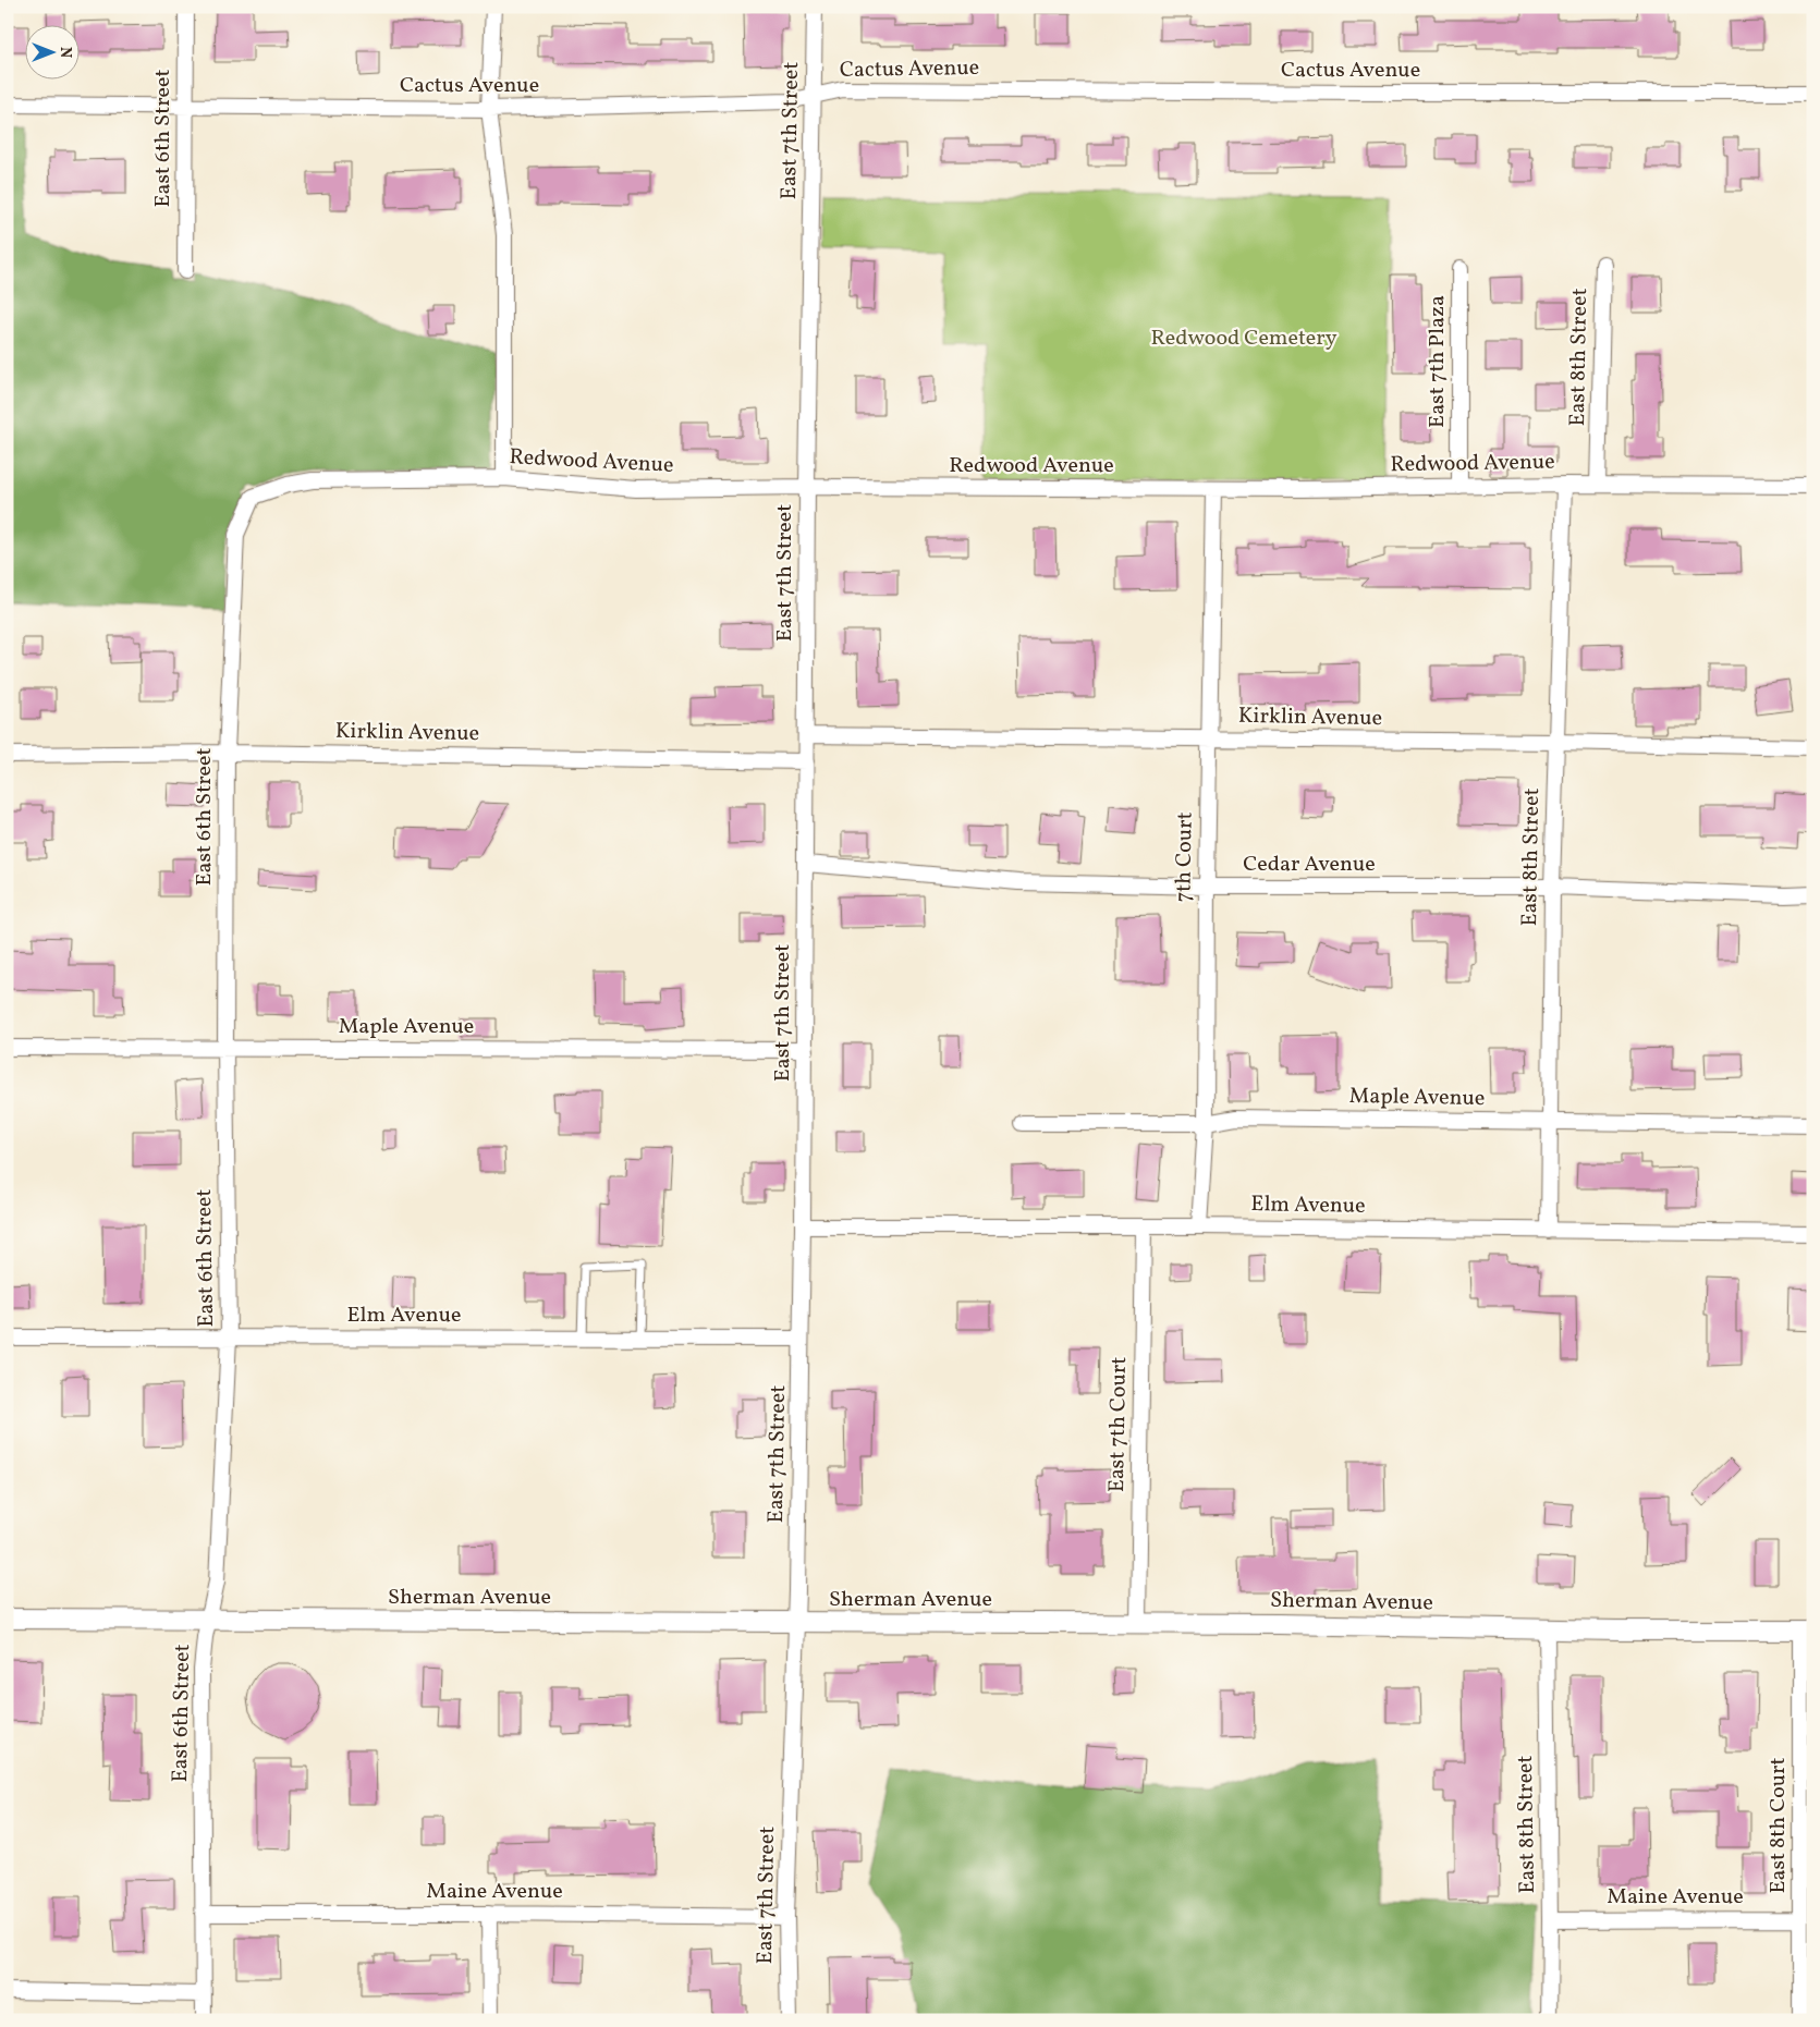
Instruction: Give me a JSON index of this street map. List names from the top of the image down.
{
  "streets": {
    "street": [
      "Cactus Avenue",
      "East 7th Street",
      "East 6th Street",
      "East 8th Street",
      "East 7th Plaza",
      "Redwood Avenue",
      "Kirklin Avenue",
      "7th Court",
      "Cedar Avenue",
      "Maple Avenue",
      "Elm Avenue",
      "East 7th Court",
      "Sherman Avenue",
      "East 8th Court",
      "Maine Avenue"
    ]
  },
  "crossings": [
    ["Cactus Avenue", "East 7th Street"],
    ["Cactus Avenue", "East 6th Street"],
    ["East 7th Street", "Redwood Avenue"],
    ["East 7th Street", "Kirklin Avenue"],
    ["East 7th Street", "Cedar Avenue"],
    ["East 7th Street", "Maple Avenue"],
    ["East 7th Street", "Elm Avenue"],
    ["East 7th Street", "Sherman Avenue"],
    ["East 7th Street", "Maine Avenue"],
    ["East 6th Street", "Redwood Avenue"],
    ["East 6th Street", "Kirklin Avenue"],
    ["East 6th Street", "Maple Avenue"],
    ["East 6th Street", "Elm Avenue"],
    ["East 6th Street", "Sherman Avenue"],
    ["East 6th Street", "Maine Avenue"],
    ["East 8th Street", "Redwood Avenue"],
    ["East 8th Street", "Kirklin Avenue"],
    ["East 8th Street", "Cedar Avenue"],
    ["East 8th Street", "Maple Avenue"],
    ["East 8th Street", "Elm Avenue"],
    ["East 8th Street", "Sherman Avenue"],
    ["East 8th Street", "Maine Avenue"],
    ["East 7th Plaza", "Redwood Avenue"],
    ["Redwood Avenue", "7th Court"],
    ["Kirklin Avenue", "7th Court"],
    ["7th Court", "Cedar Avenue"],
    ["7th Court", "Maple Avenue"],
    ["7th Court", "Elm Avenue"],
    ["Elm Avenue", "East 7th Court"],
    ["East 7th Court", "Sherman Avenue"],
    ["Sherman Avenue", "East 8th Court"],
    ["East 8th Court", "Maine Avenue"]
  ],
  "parks": ["Redwood Cemetery"],
  "north": "right"
}
